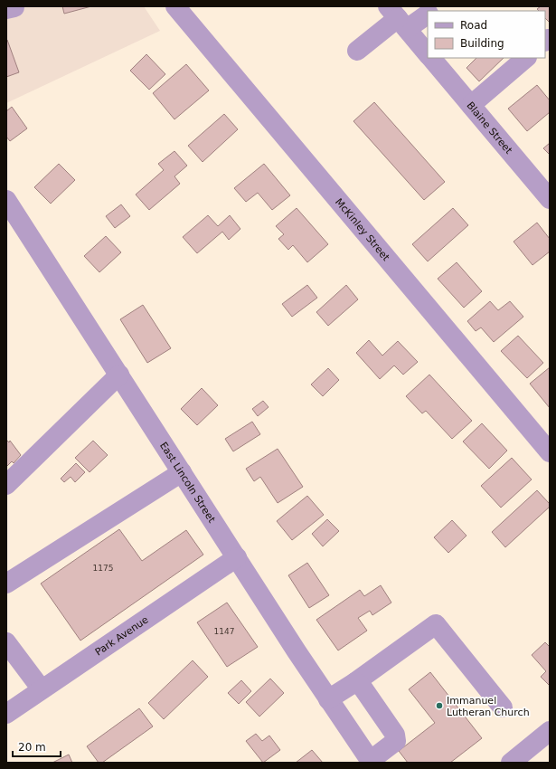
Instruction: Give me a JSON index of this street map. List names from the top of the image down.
{
  "streets": {
    "street": [
      "Blaine Street",
      "McKinley Street",
      "East Lincoln Street",
      "Park Avenue"
    ]
  },
  "crossings": [
    ["East Lincoln Street", "Park Avenue"]
  ],
  "places": ["Immanuel Lutheran Church"],
  "house_numbers": ["1175", "1147"],
  "legend": ["Road", "Building"],
  "scale_bar": "20 m"
}
